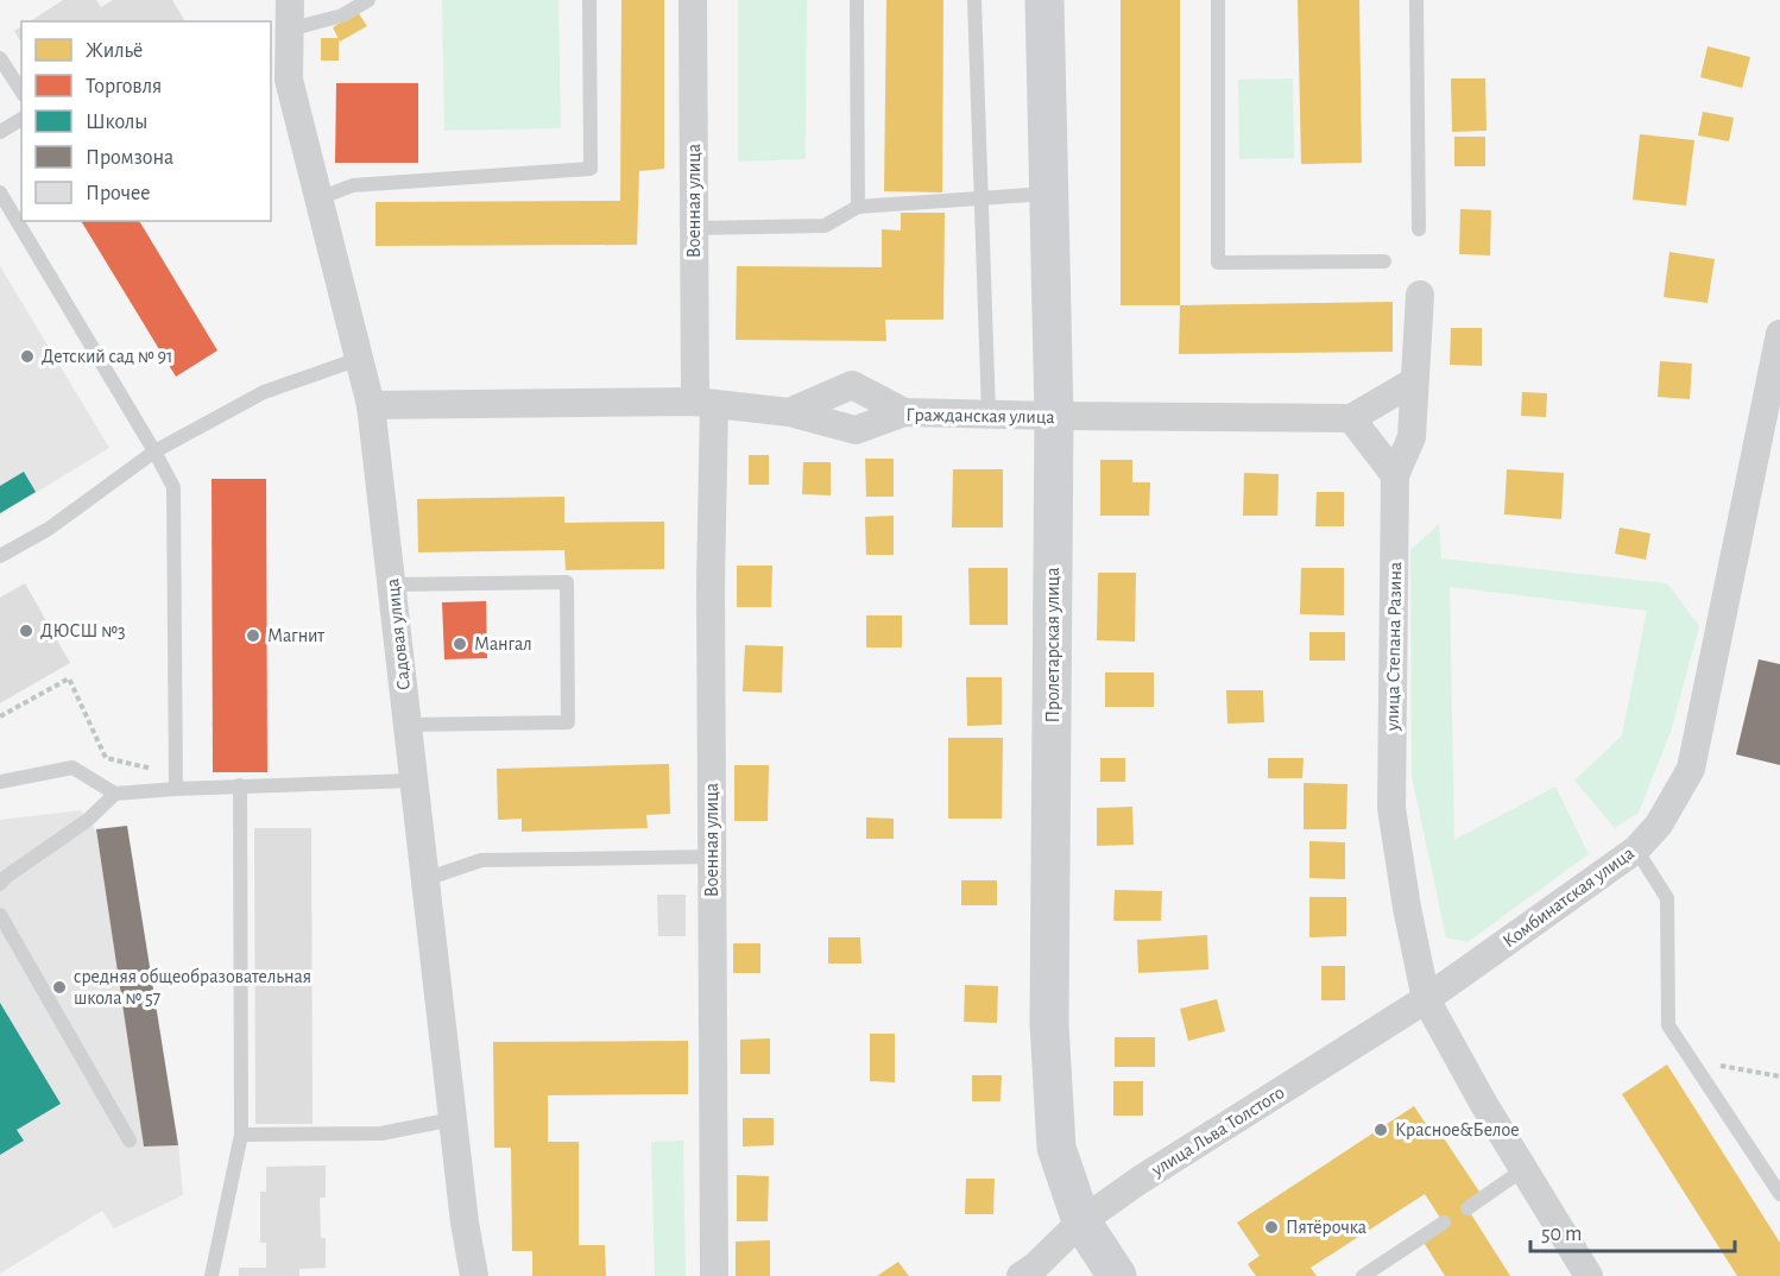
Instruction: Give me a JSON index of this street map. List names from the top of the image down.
{
  "streets": {
    "street": [
      "Военная улица",
      "Гражданская улица",
      "Садовая улица",
      "Пролетарская улица",
      "улица Степана Разина",
      "Комбинатская улица",
      "улица Льва Толстого"
    ]
  },
  "crossings": [
    ["Военная улица", "Гражданская улица"],
    ["Гражданская улица", "Садовая улица"],
    ["Гражданская улица", "Пролетарская улица"],
    ["Пролетарская улица", "улица Льва Толстого"],
    ["улица Степана Разина", "Комбинатская улица"],
    ["улица Степана Разина", "улица Льва Толстого"],
    ["Комбинатская улица", "улица Льва Толстого"]
  ],
  "places": [
    "Детский сад № 91",
    "ДЮСШ №3",
    "Магнит",
    "Мангал",
    "средняя общеобразовательная школа № 57",
    "Красное&Белое",
    "Пятёрочка"
  ],
  "legend": [
    "Жильё",
    "Торговля",
    "Школы",
    "Промзона",
    "Прочее"
  ],
  "scale_bar": "50 m"
}
